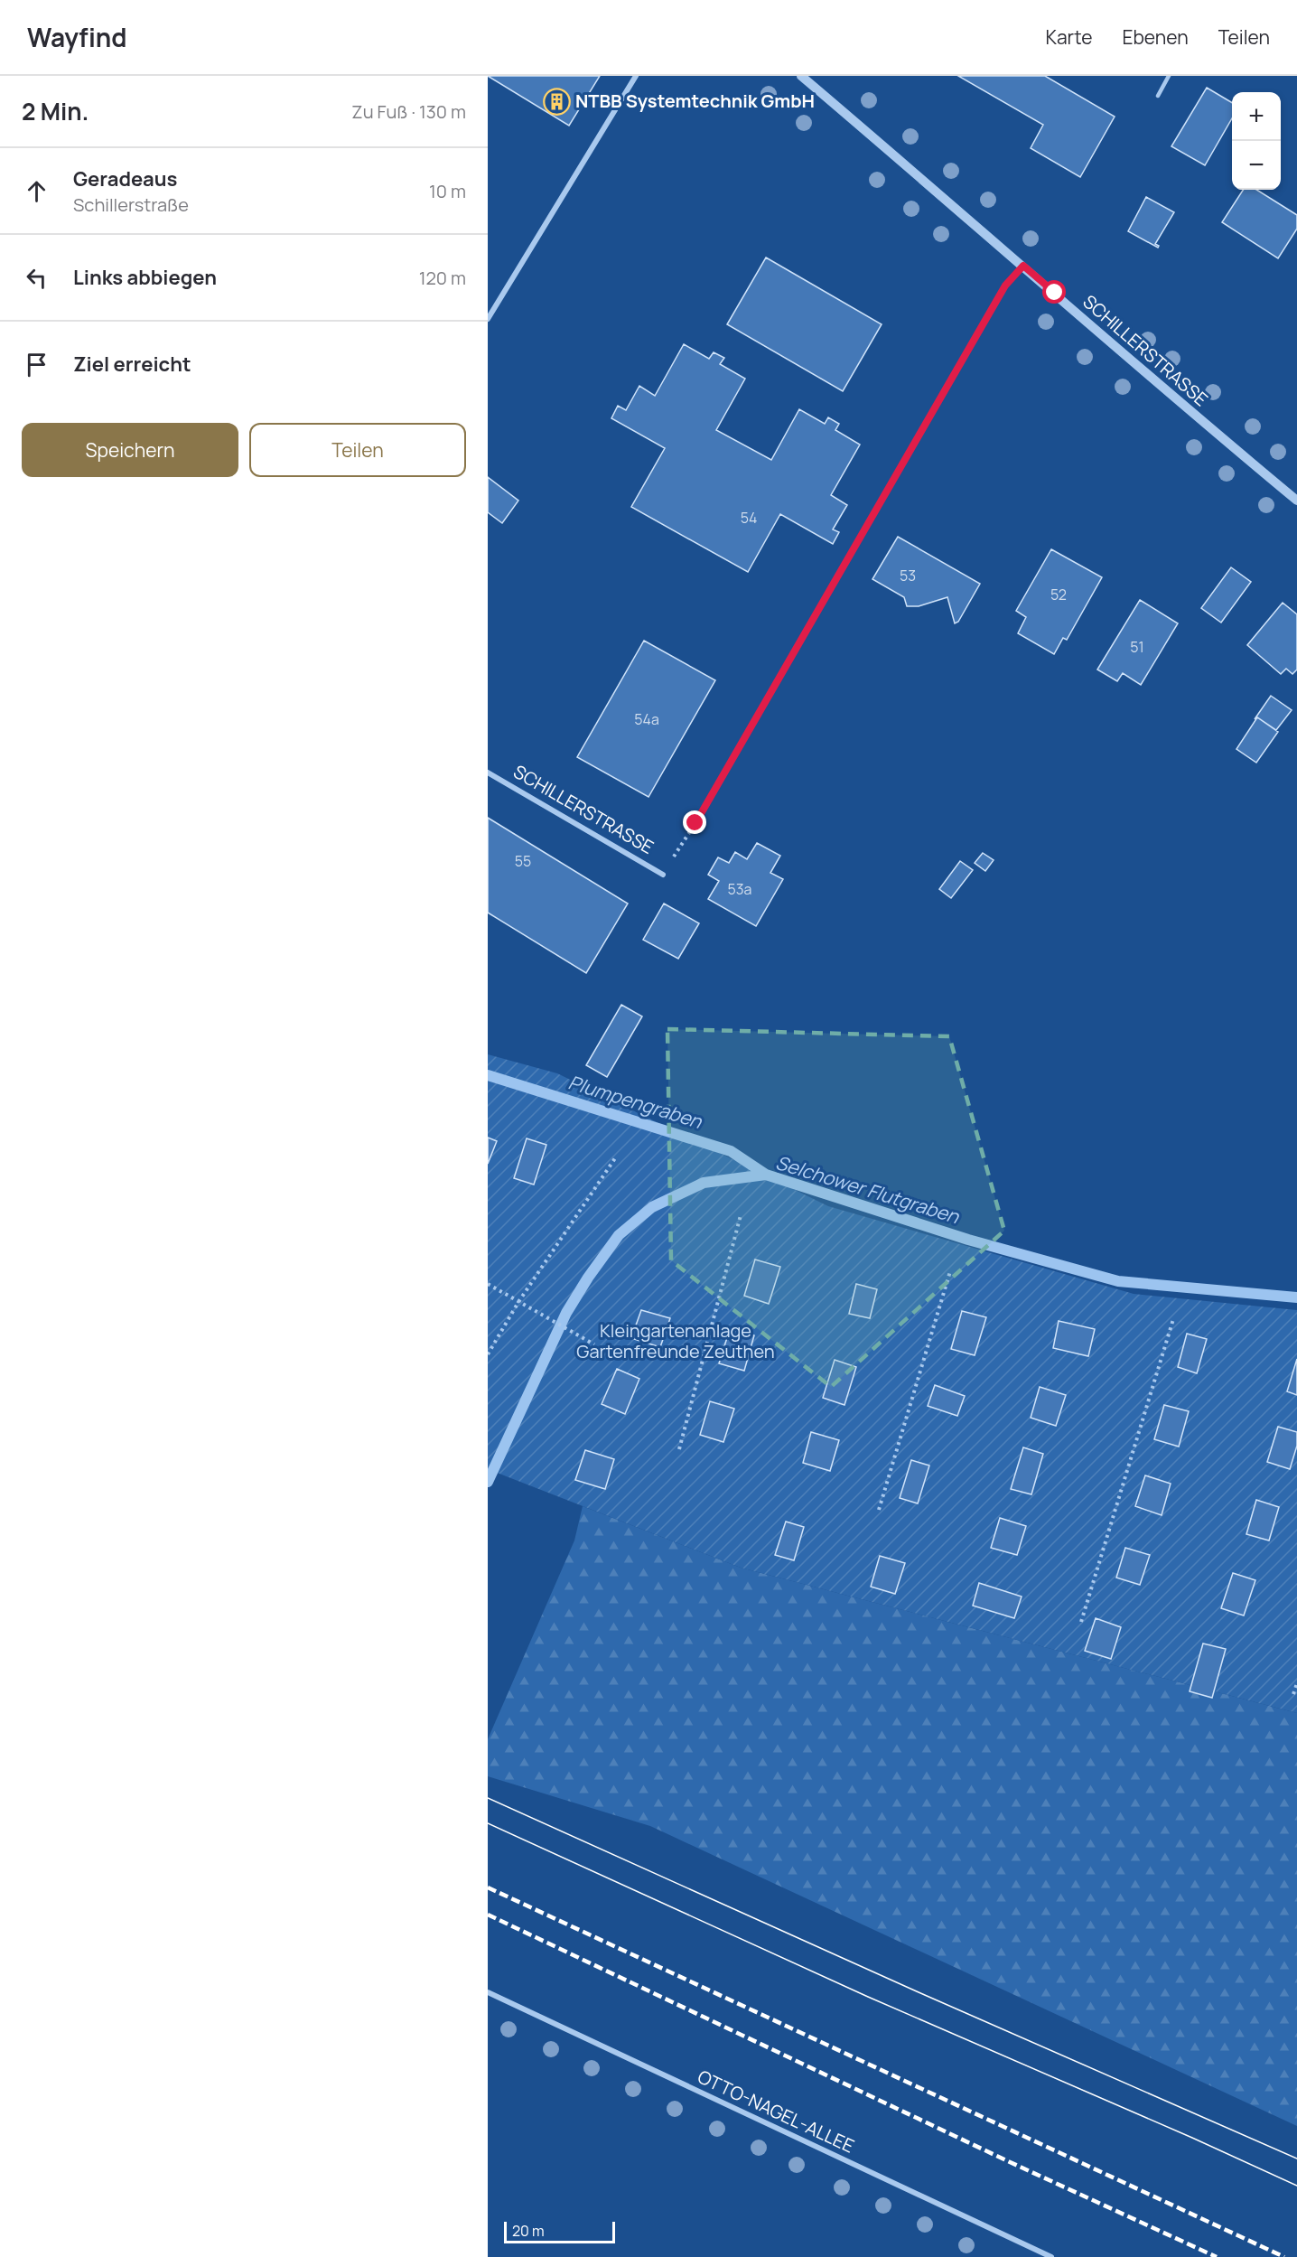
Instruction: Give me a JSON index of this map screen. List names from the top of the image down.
{
  "streets": {
    "street": ["SCHILLERSTRASSE", "OTTO-NAGEL-ALLEE"]
  },
  "water": ["Plumpengraben", "Selchower Flutgraben"],
  "parks": ["Kleingartenanlage Gartenfreunde Zeuthen"],
  "places": {
    "building": ["NTBB Systemtechnik GmbH"]
  },
  "house_numbers": [
    "54",
    "53",
    "52",
    "51",
    "54a",
    "55",
    "53a"
  ],
  "scale_bar": "20 m",
  "page": {
    "header": "Wayfind",
    "nav": ["Karte", "Ebenen", "Teilen"],
    "heading": ["2 Min.", "Zu Fuß · 130 m"],
    "map_buttons": ["+", "−"],
    "list": [
      ["Geradeaus", "Schillerstraße", "10 m"],
      ["Links abbiegen", "120 m"],
      "Ziel erreicht"
    ],
    "buttons": ["Speichern", "Teilen"],
    "scale": "20 m"
  }
}
